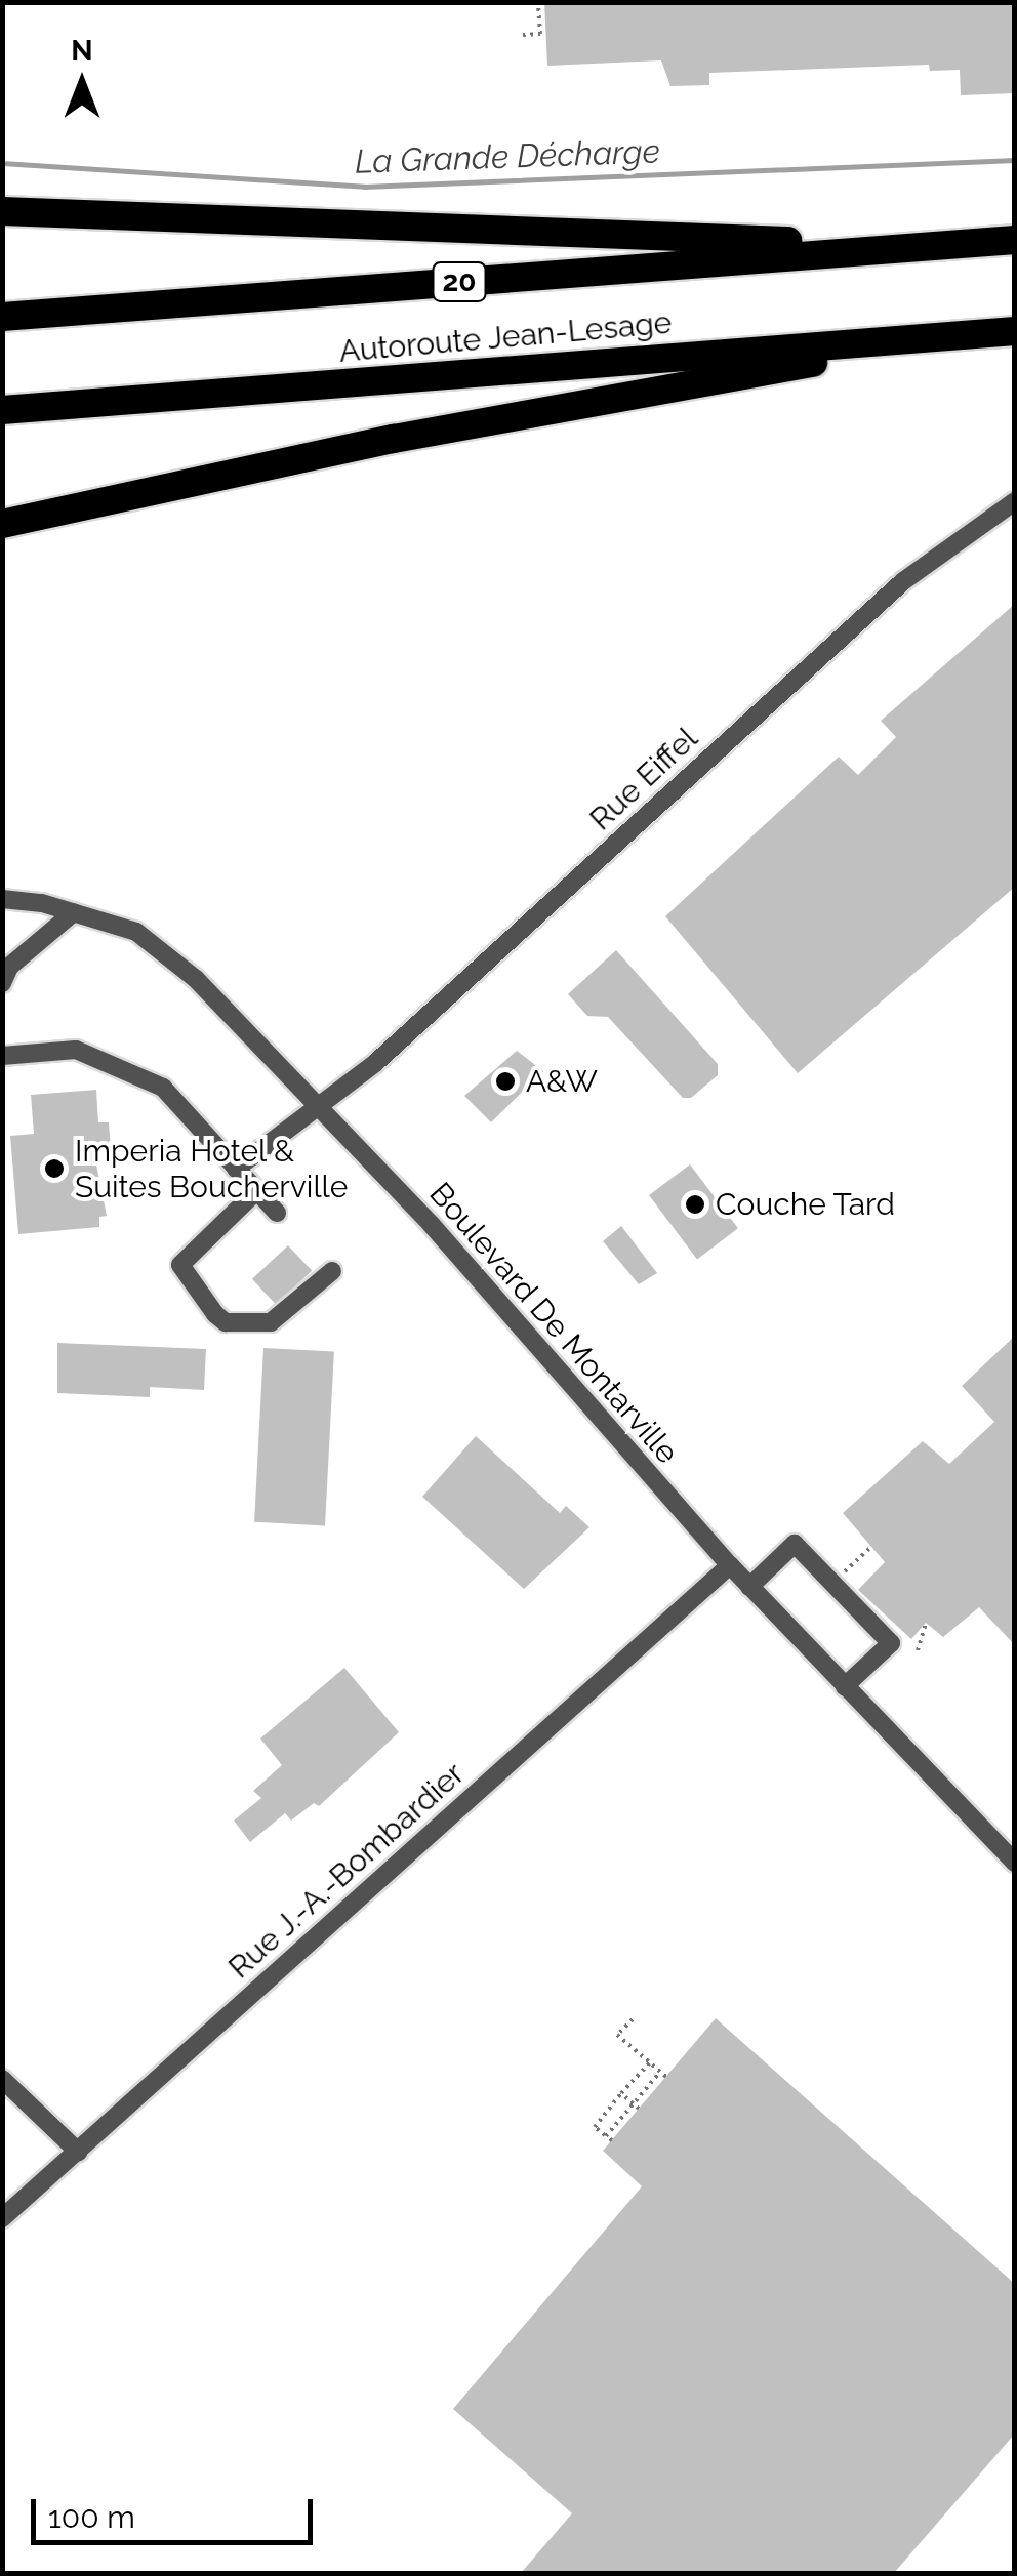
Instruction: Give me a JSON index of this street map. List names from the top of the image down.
{
  "streets": {
    "highway": ["20", "Autoroute Jean-Lesage"],
    "street": ["Rue Eiffel", "Boulevard De Montarville", "Rue J.-A.-Bombardier"]
  },
  "crossings": [
    ["Rue Eiffel", "Boulevard De Montarville"],
    ["Boulevard De Montarville", "Rue J.-A.-Bombardier"]
  ],
  "water": ["La Grande Décharge"],
  "places": ["A&W", "Imperia Hotel & Suites Boucherville", "Couche Tard"],
  "scale_bar": "100 m",
  "north": "top"
}
